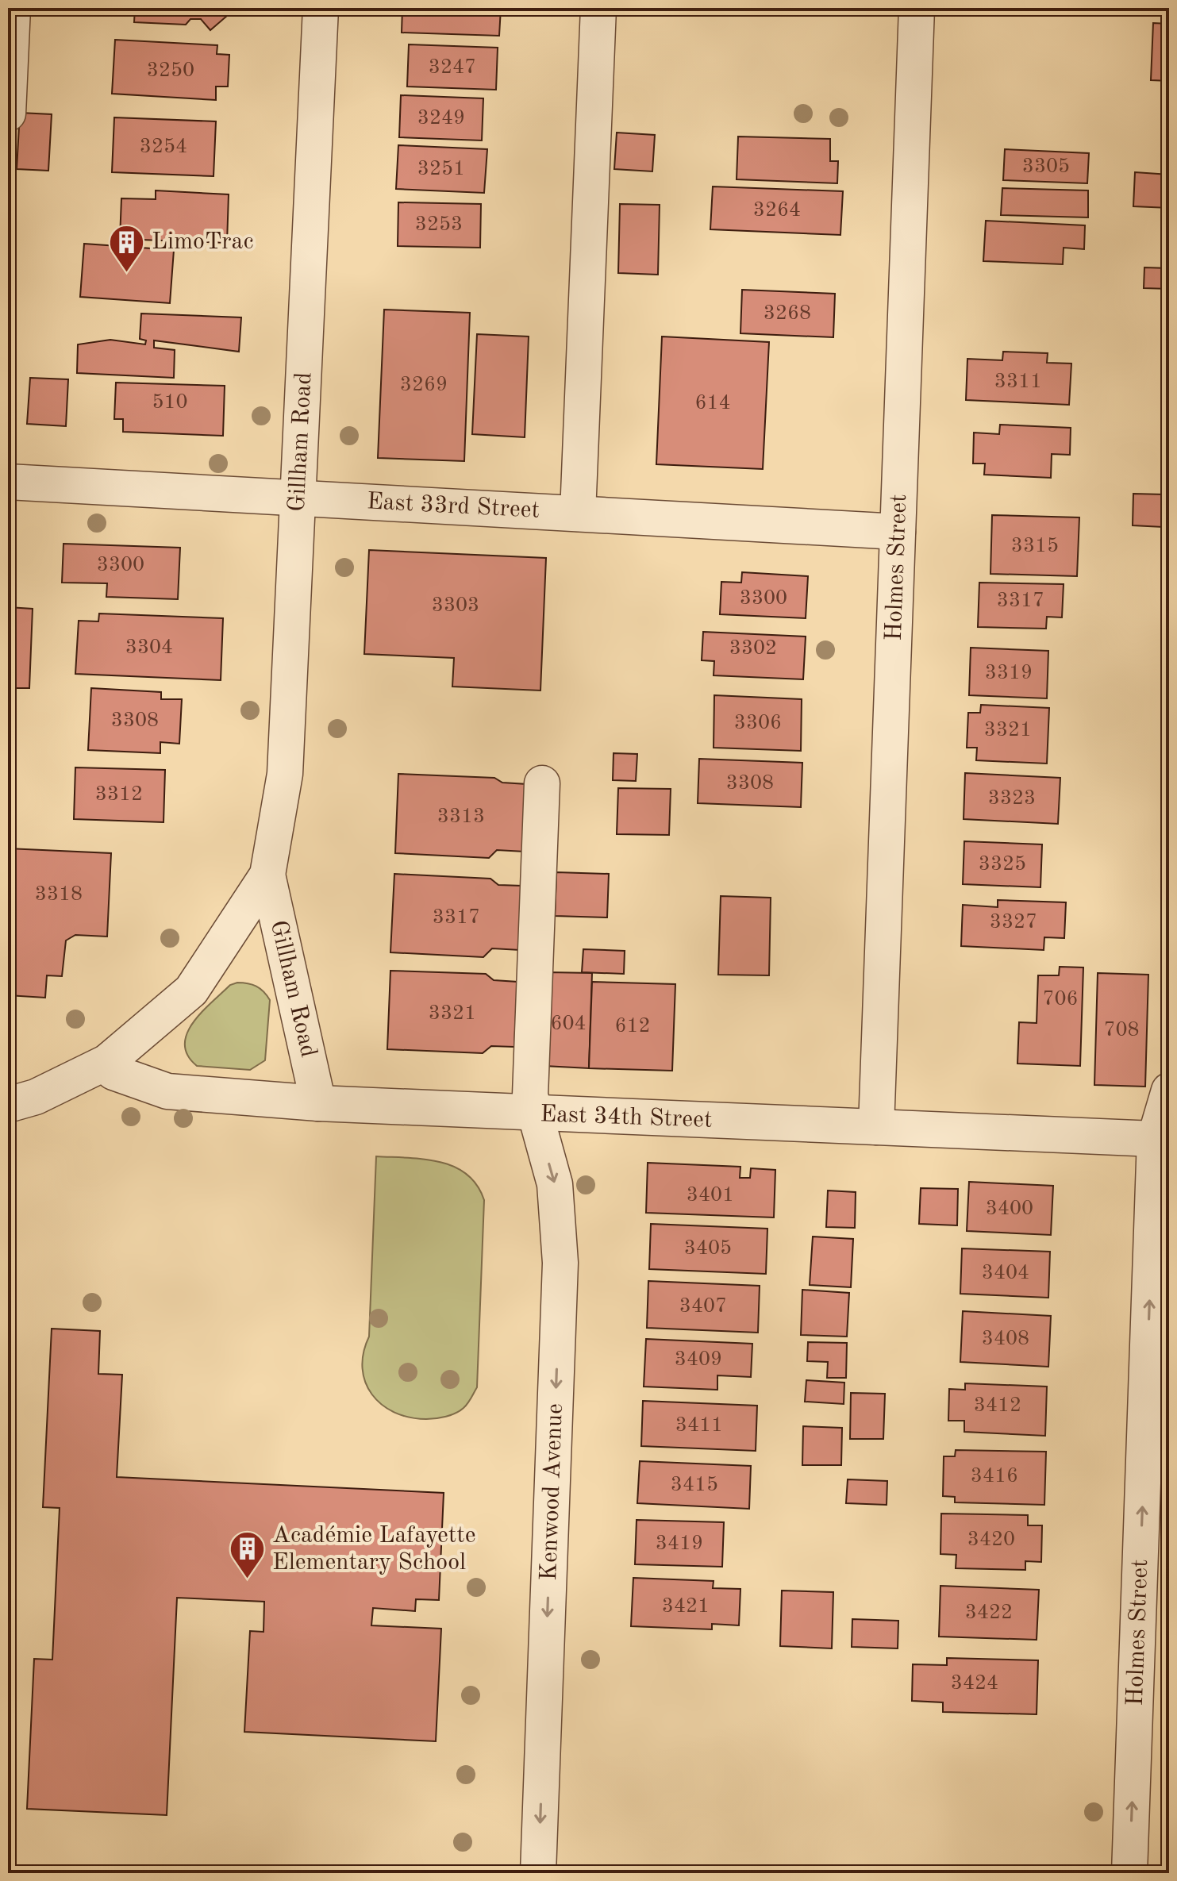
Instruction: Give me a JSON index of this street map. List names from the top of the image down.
{
  "streets": {
    "street": [
      "Gillham Road",
      "East 33rd Street",
      "Holmes Street",
      "East 34th Street",
      "Kenwood Avenue"
    ]
  },
  "crossings": [
    ["Gillham Road", "East 33rd Street"],
    ["Gillham Road", "East 34th Street"],
    ["East 33rd Street", "Holmes Street"],
    ["Holmes Street", "East 34th Street"],
    ["East 34th Street", "Kenwood Avenue"]
  ],
  "one_way": ["Holmes Street", "Kenwood Avenue"],
  "places": {
    "building": ["LimoTrac", "Académie Lafayette Elementary School"]
  },
  "house_numbers": [
    "3247",
    "3250",
    "3249",
    "3254",
    "3305",
    "3251",
    "3264",
    "3253",
    "3268",
    "3311",
    "3269",
    "510",
    "614",
    "3315",
    "3300",
    "3300",
    "3317",
    "3303",
    "3304",
    "3302",
    "3319",
    "3308",
    "3306",
    "3321",
    "3308",
    "3312",
    "3323",
    "3313",
    "3325",
    "3318",
    "3317",
    "3327",
    "706",
    "3321",
    "604",
    "612",
    "708",
    "3401",
    "3400",
    "3405",
    "3404",
    "3407",
    "3408",
    "3409",
    "3412",
    "3411",
    "3416",
    "3415",
    "3420",
    "3419",
    "3421",
    "3422",
    "3424"
  ]
}
